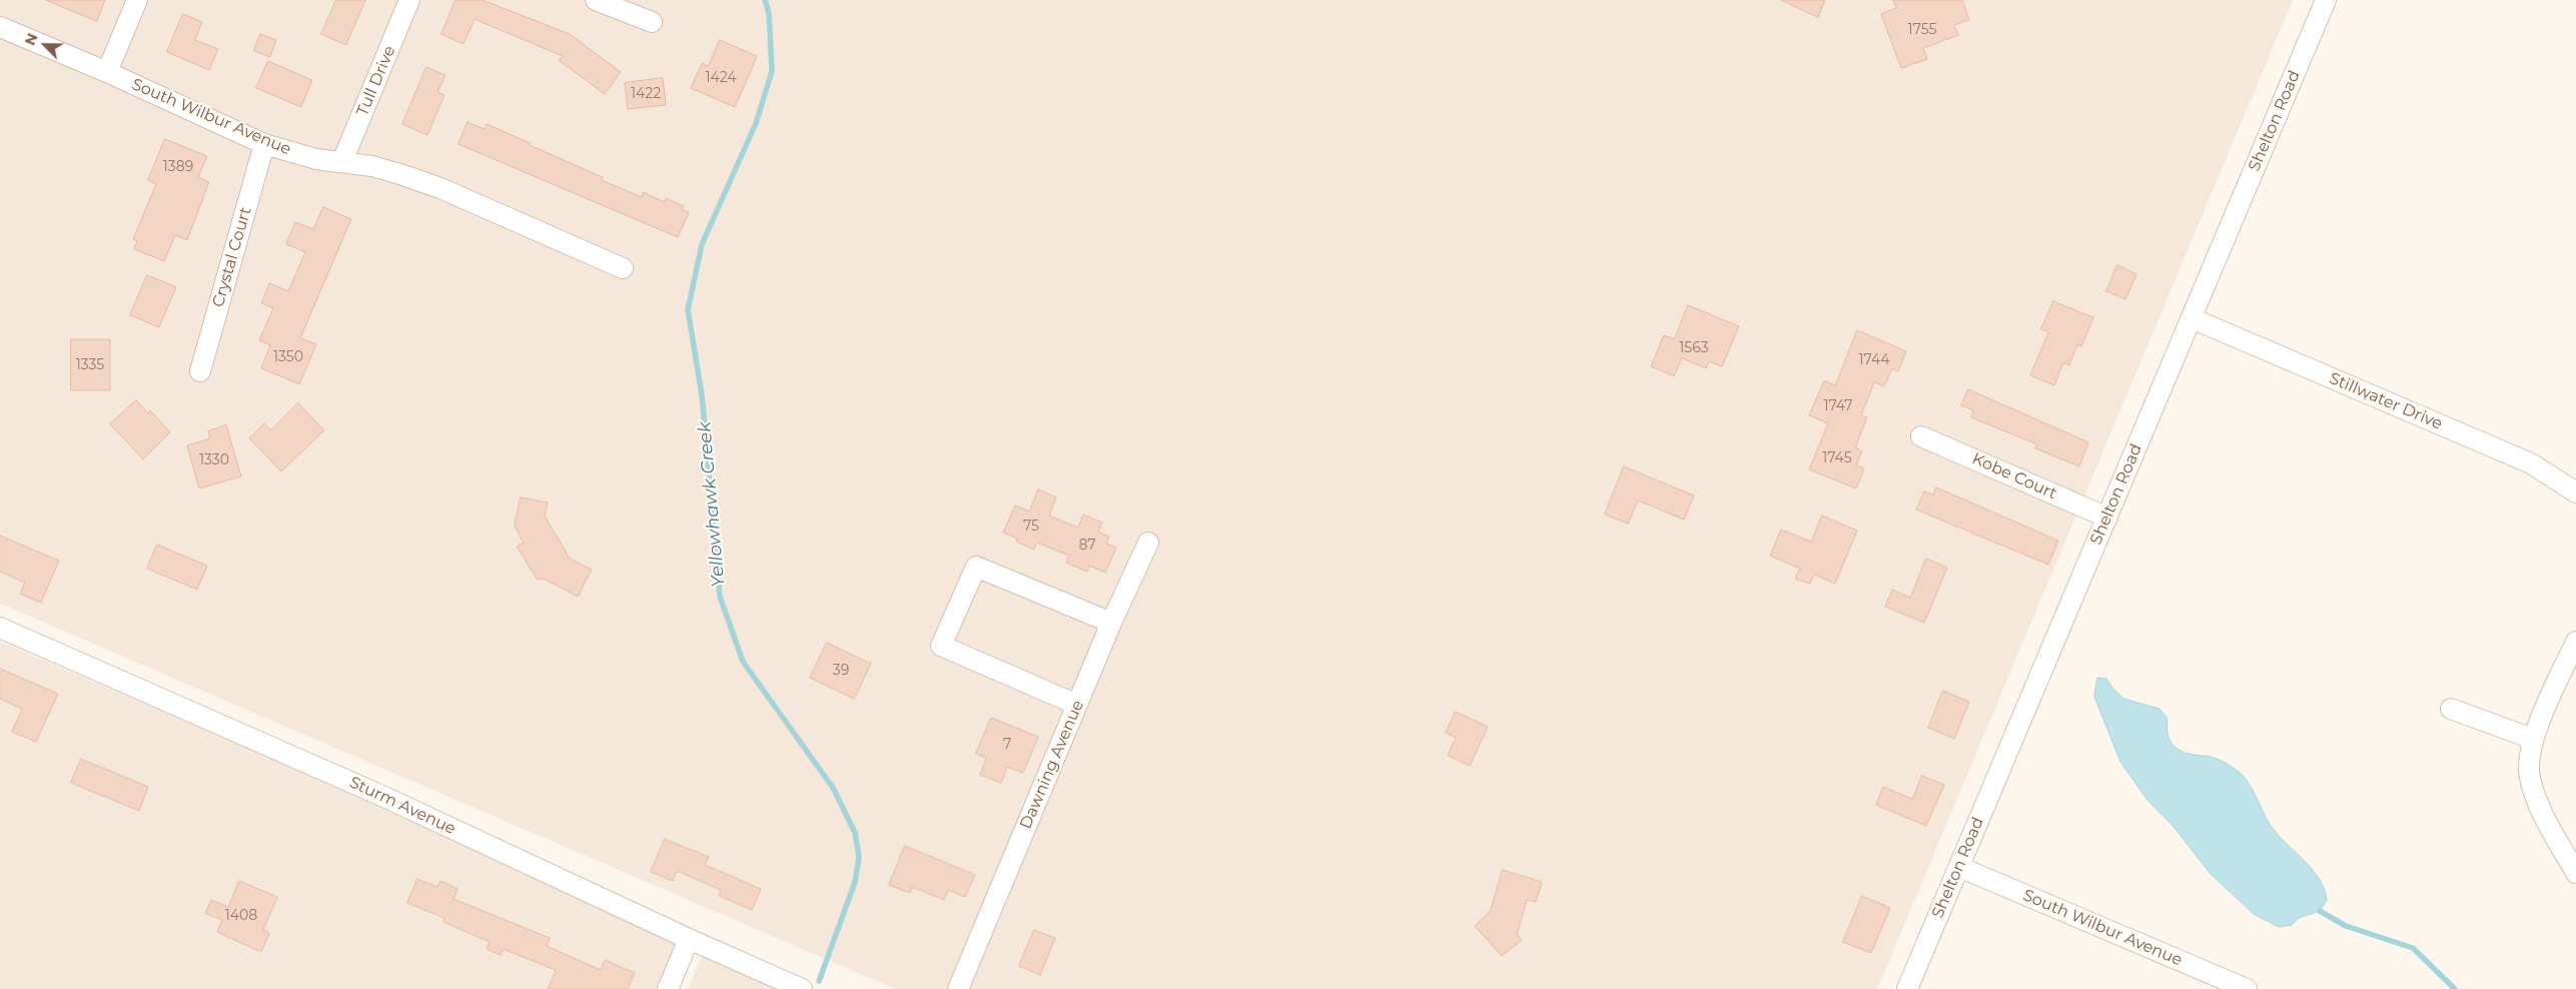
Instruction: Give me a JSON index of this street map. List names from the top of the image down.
{
  "streets": {
    "street": [
      "Tull Drive",
      "South Wilbur Avenue",
      "Shelton Road",
      "Crystal Court",
      "Stillwater Drive",
      "Kobe Court",
      "Dawning Avenue",
      "Sturm Avenue"
    ]
  },
  "crossings": [
    ["Tull Drive", "South Wilbur Avenue"],
    ["South Wilbur Avenue", "Shelton Road"],
    ["South Wilbur Avenue", "Crystal Court"],
    ["Shelton Road", "Stillwater Drive"],
    ["Shelton Road", "Kobe Court"]
  ],
  "water": ["Yellowhawk Creek"],
  "house_numbers": [
    "1755",
    "1424",
    "1422",
    "1389",
    "1563",
    "1350",
    "1744",
    "1335",
    "1747",
    "1745",
    "1330",
    "75",
    "87",
    "39",
    "7",
    "1408"
  ],
  "north": "top left"
}
